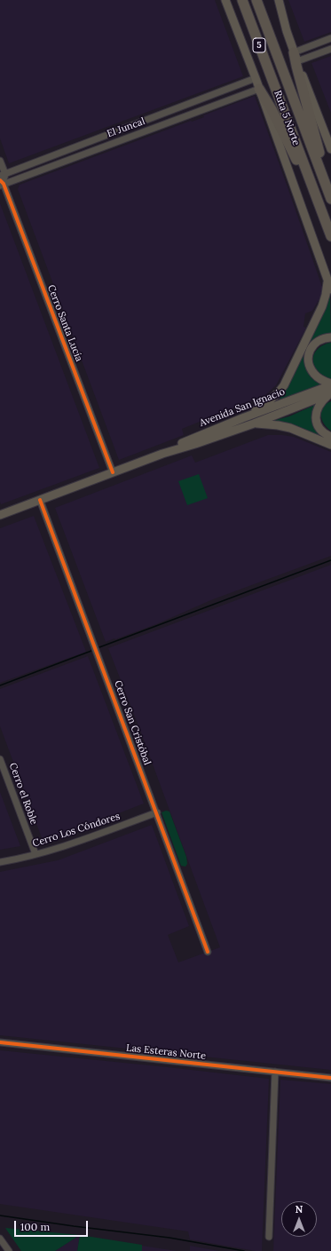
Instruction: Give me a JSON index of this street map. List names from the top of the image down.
{
  "streets": {
    "highway": ["5", "Ruta 5 Norte"],
    "main road": ["Avenida San Ignacio"],
    "street": [
      "El Juncal",
      "Cerro Santa Lucía",
      "Cerro San Cristóbal",
      "Cerro el Roble",
      "Cerro Los Cóndores",
      "Las Esteras Norte"
    ]
  },
  "crossings": [
    ["El Juncal", "Cerro Santa Lucía"],
    ["Cerro Santa Lucía", "Avenida San Ignacio"],
    ["Avenida San Ignacio", "Cerro San Cristóbal"],
    ["Cerro San Cristóbal", "Cerro Los Cóndores"],
    ["Cerro el Roble", "Cerro Los Cóndores"]
  ],
  "scale_bar": "100 m",
  "north": "top"
}
